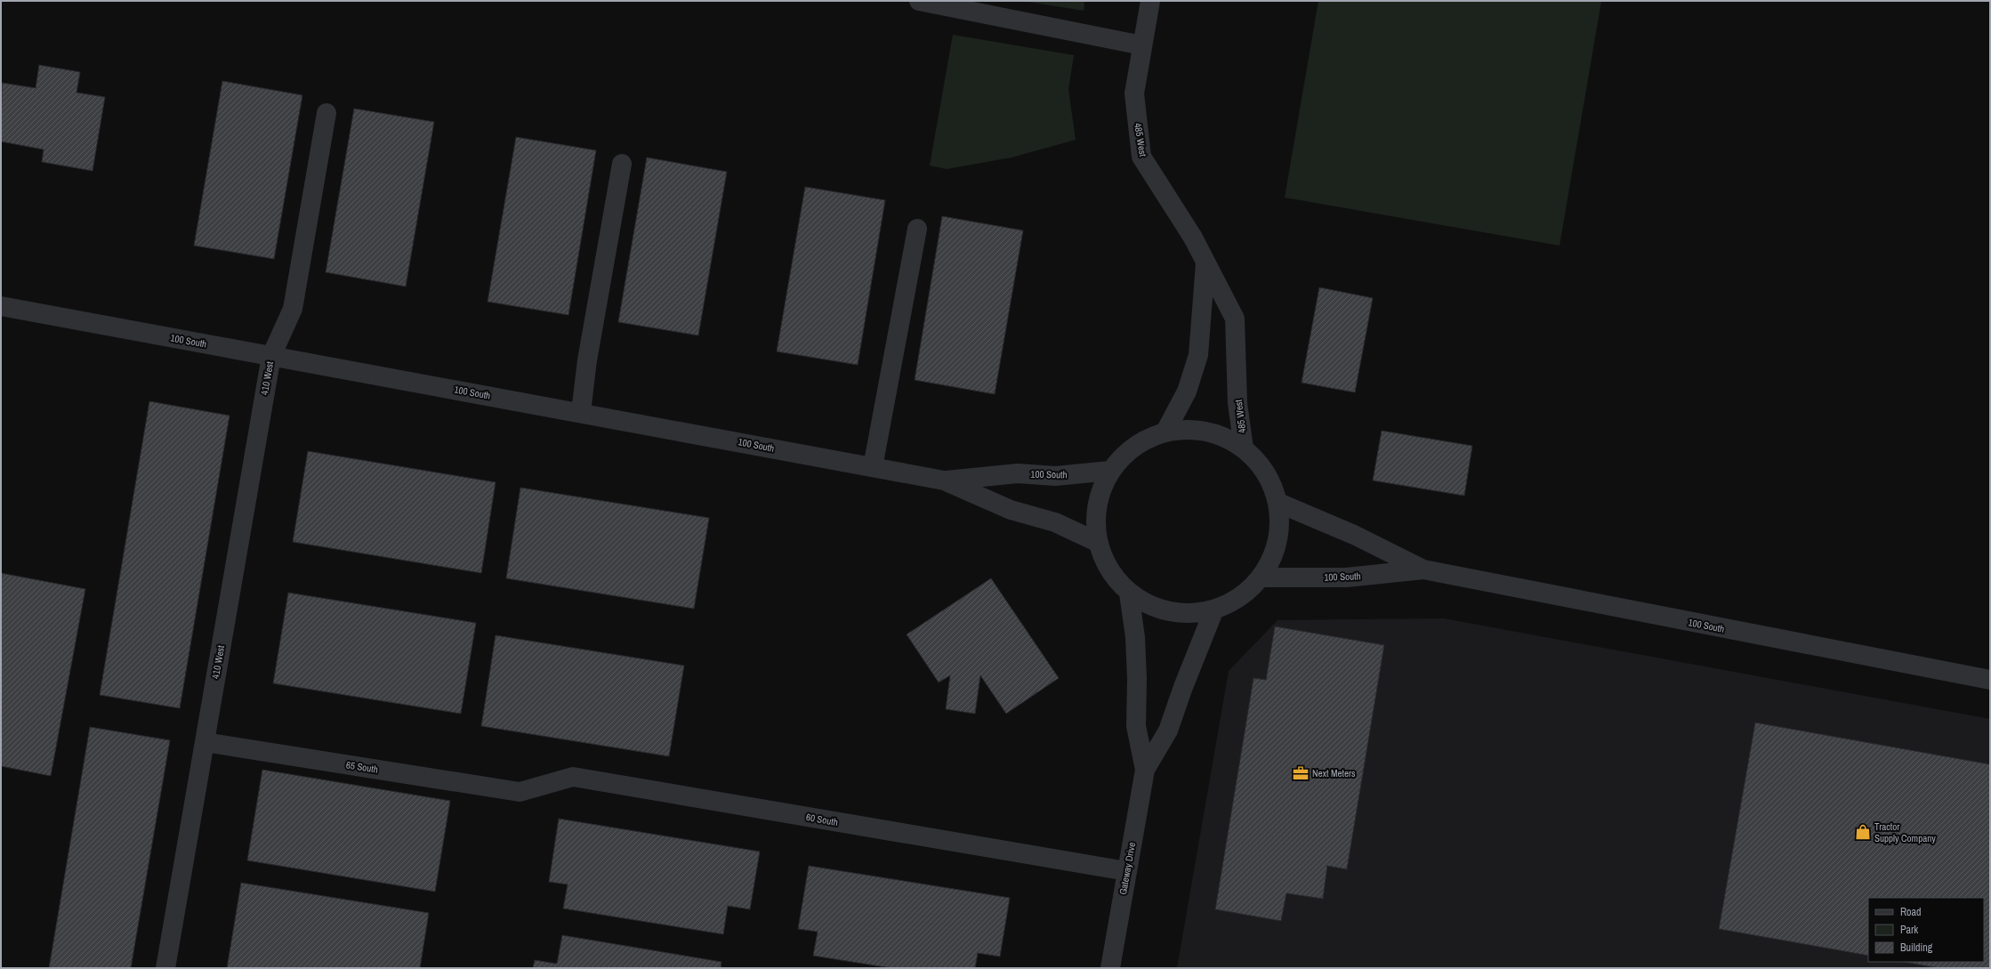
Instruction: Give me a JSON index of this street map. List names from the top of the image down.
{
  "streets": {
    "street": [
      "485 West",
      "100 South",
      "410 West",
      "65 South",
      "60 South",
      "Gateway Drive"
    ]
  },
  "crossings": [
    ["100 South", "410 West"],
    ["410 West", "65 South"],
    ["65 South", "60 South"],
    ["60 South", "Gateway Drive"]
  ],
  "places": {
    "office": ["Next Meters"],
    "shop": ["Tractor Supply Company"]
  },
  "legend": ["Road", "Park", "Building"]
}
